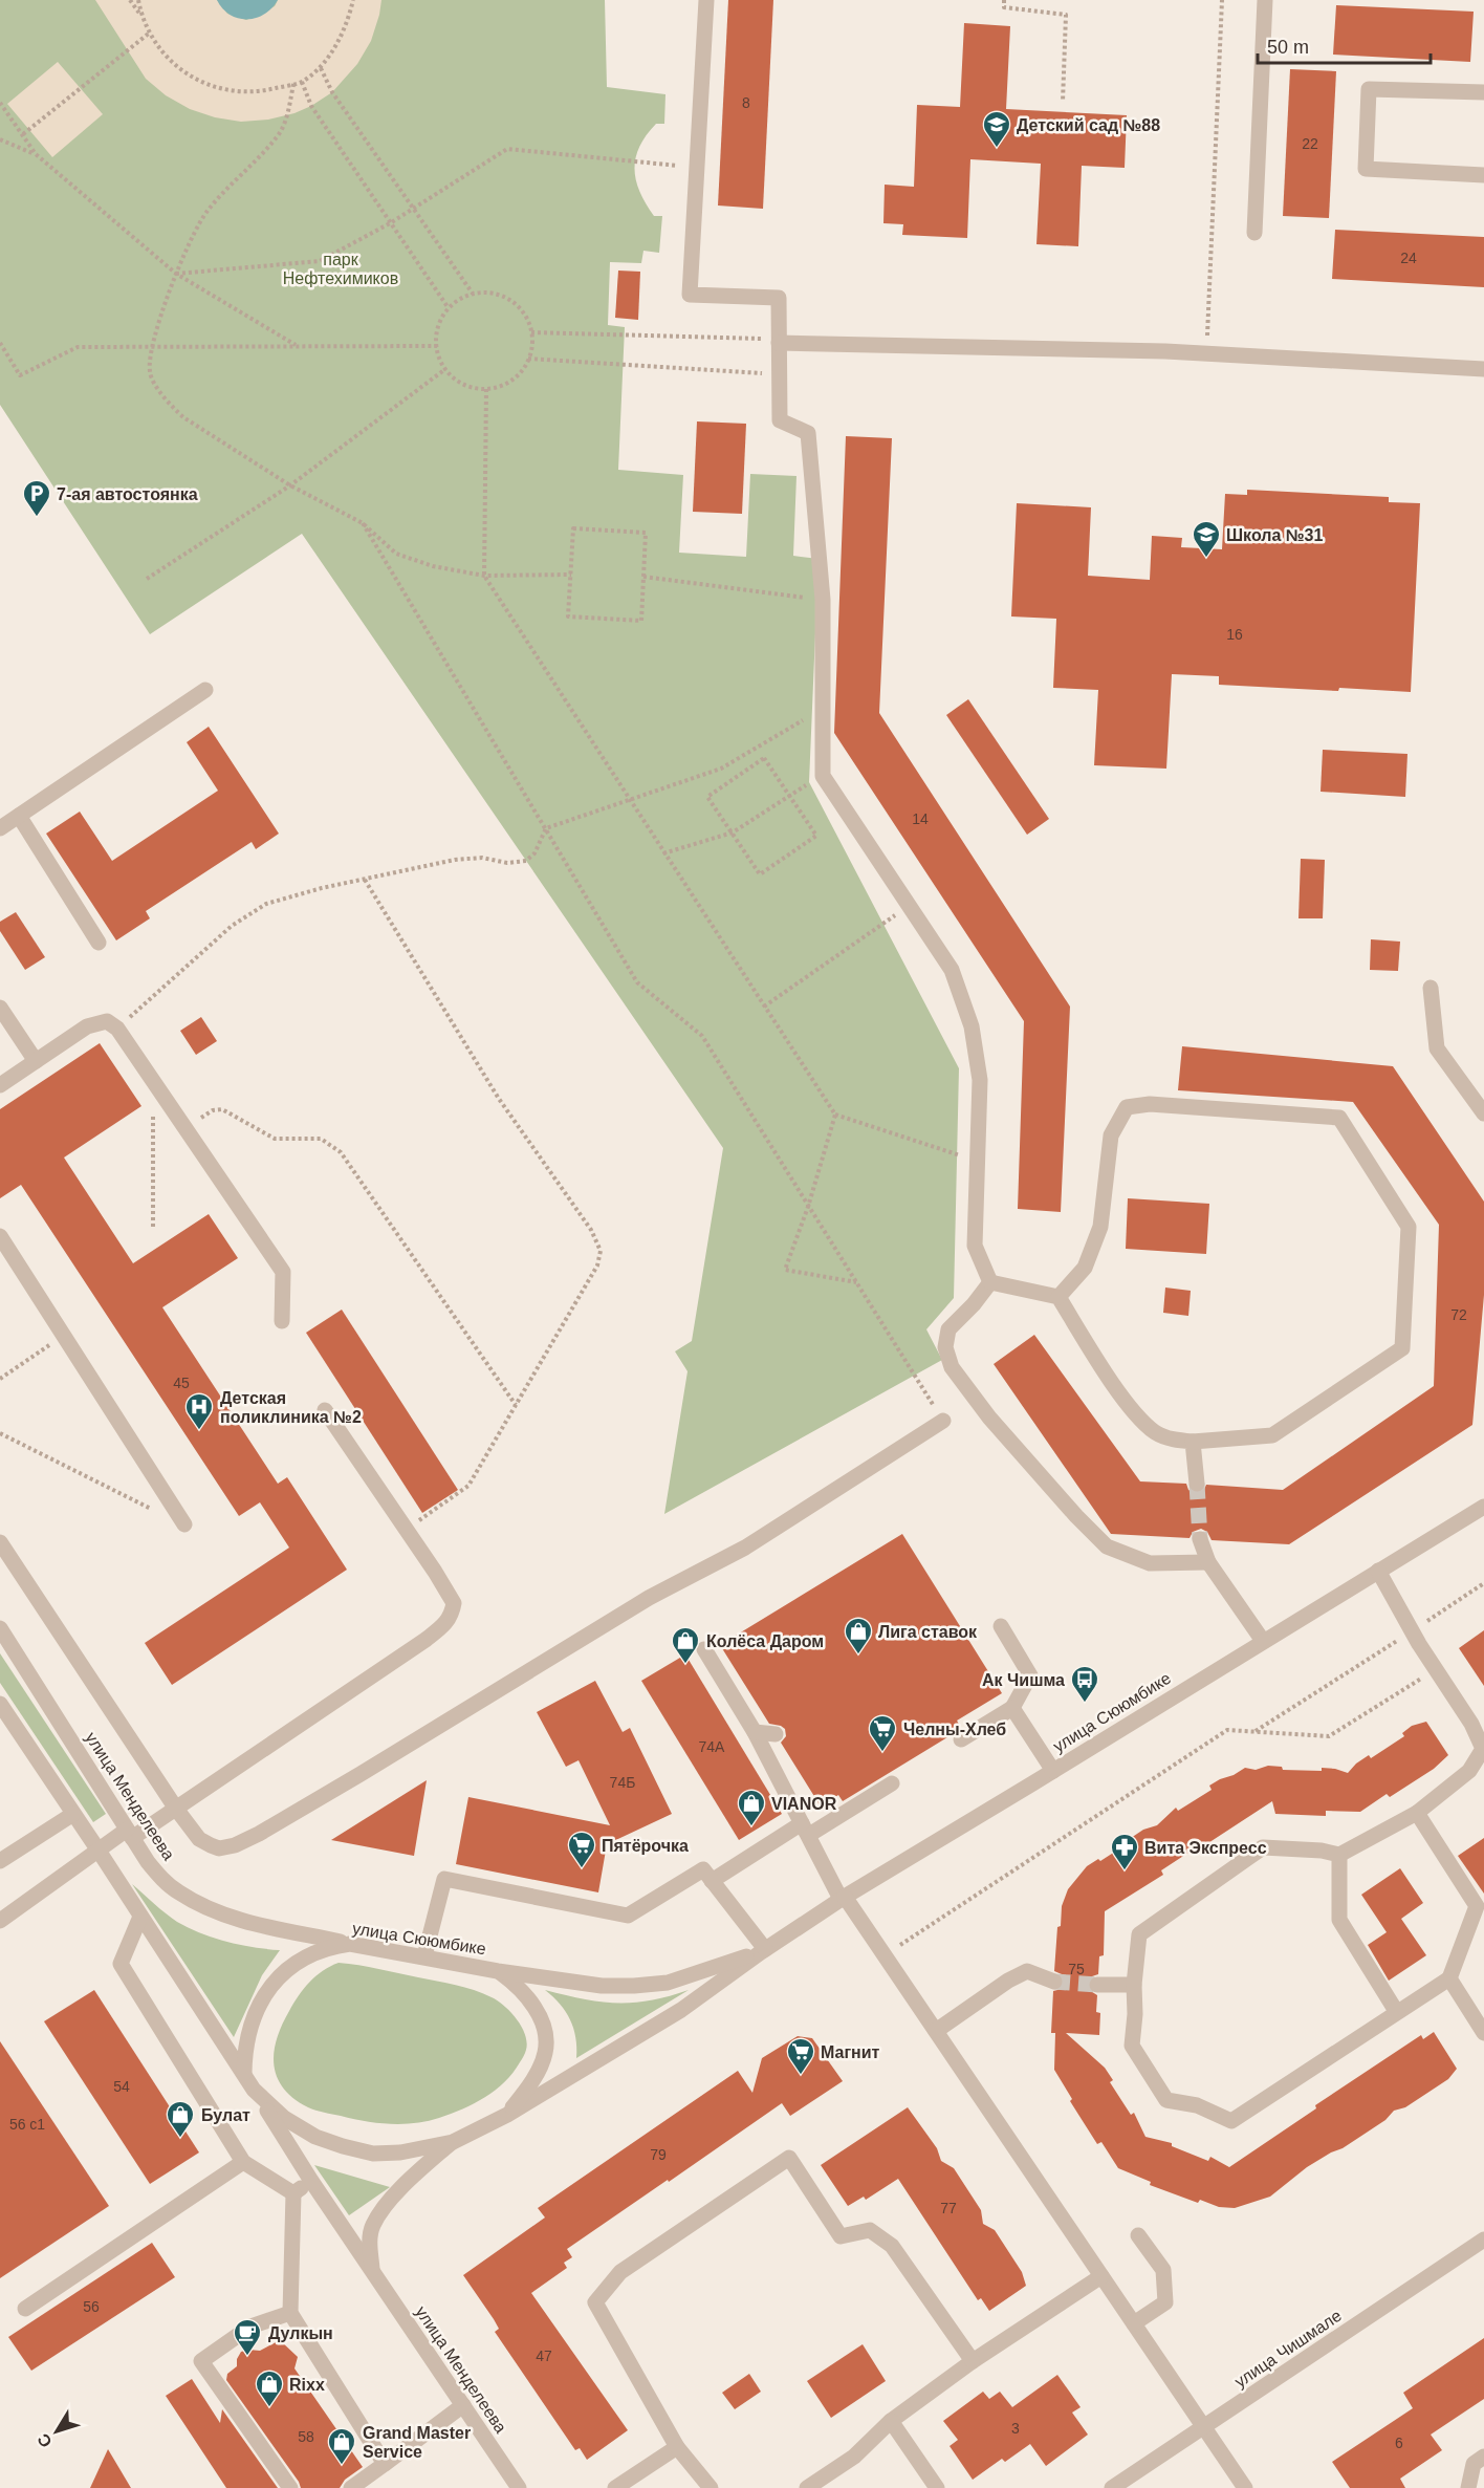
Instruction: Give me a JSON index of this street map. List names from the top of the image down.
{
  "streets": {
    "street": ["улица Сююмбике", "улица Менделеева", "улица Чишмале"]
  },
  "crossings": [
    ["улица Сююмбике", "улица Менделеева"]
  ],
  "parks": ["парк Нефтехимиков"],
  "places": {
    "school or university": ["Детский сад №88", "Школа №31"],
    "parking": ["7-ая автостоянка"],
    "hospital": ["Детская поликлиника №2"],
    "shop": [
      "Лига ставок",
      "Колёса Даром",
      "VIANOR",
      "Булат",
      "Rixx",
      "Grand Master Service"
    ],
    "bus stop": ["Ак Чишма"],
    "supermarket": ["Челны-Хлеб", "Пятёрочка", "Магнит"],
    "pharmacy": ["Вита Экспресс"],
    "cafe": ["Дулкын"]
  },
  "house_numbers": [
    "8",
    "22",
    "24",
    "16",
    "14",
    "72",
    "45",
    "74А",
    "74Б",
    "75",
    "54",
    "56 с1",
    "79",
    "77",
    "56",
    "47",
    "3",
    "58",
    "6"
  ],
  "scale_bar": "50 m",
  "north": "bottom left"
}
